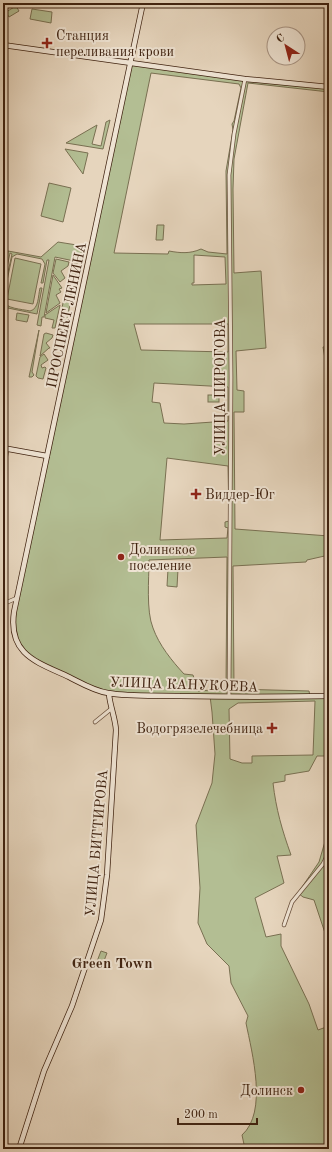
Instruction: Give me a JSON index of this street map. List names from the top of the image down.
{
  "streets": {
    "street": [
      "ПРОСПЕКТ ЛЕНИНА",
      "УЛИЦА ПИРОГОВА",
      "УЛИЦА КАНУКОЕВА",
      "УЛИЦА БИТТИРОВА"
    ]
  },
  "crossings": [
    ["ПРОСПЕКТ ЛЕНИНА", "УЛИЦА КАНУКОЕВА"],
    ["УЛИЦА ПИРОГОВА", "УЛИЦА КАНУКОЕВА"],
    ["УЛИЦА КАНУКОЕВА", "УЛИЦА БИТТИРОВА"]
  ],
  "districts": ["Green Town"],
  "places": {
    "health": ["Станция переливания крови", "Виддер-Юг", "Водогрязелечебница"],
    "other": ["Долинское поселение", "Долинск"]
  },
  "scale_bar": "200 m",
  "north": "top left"
}
